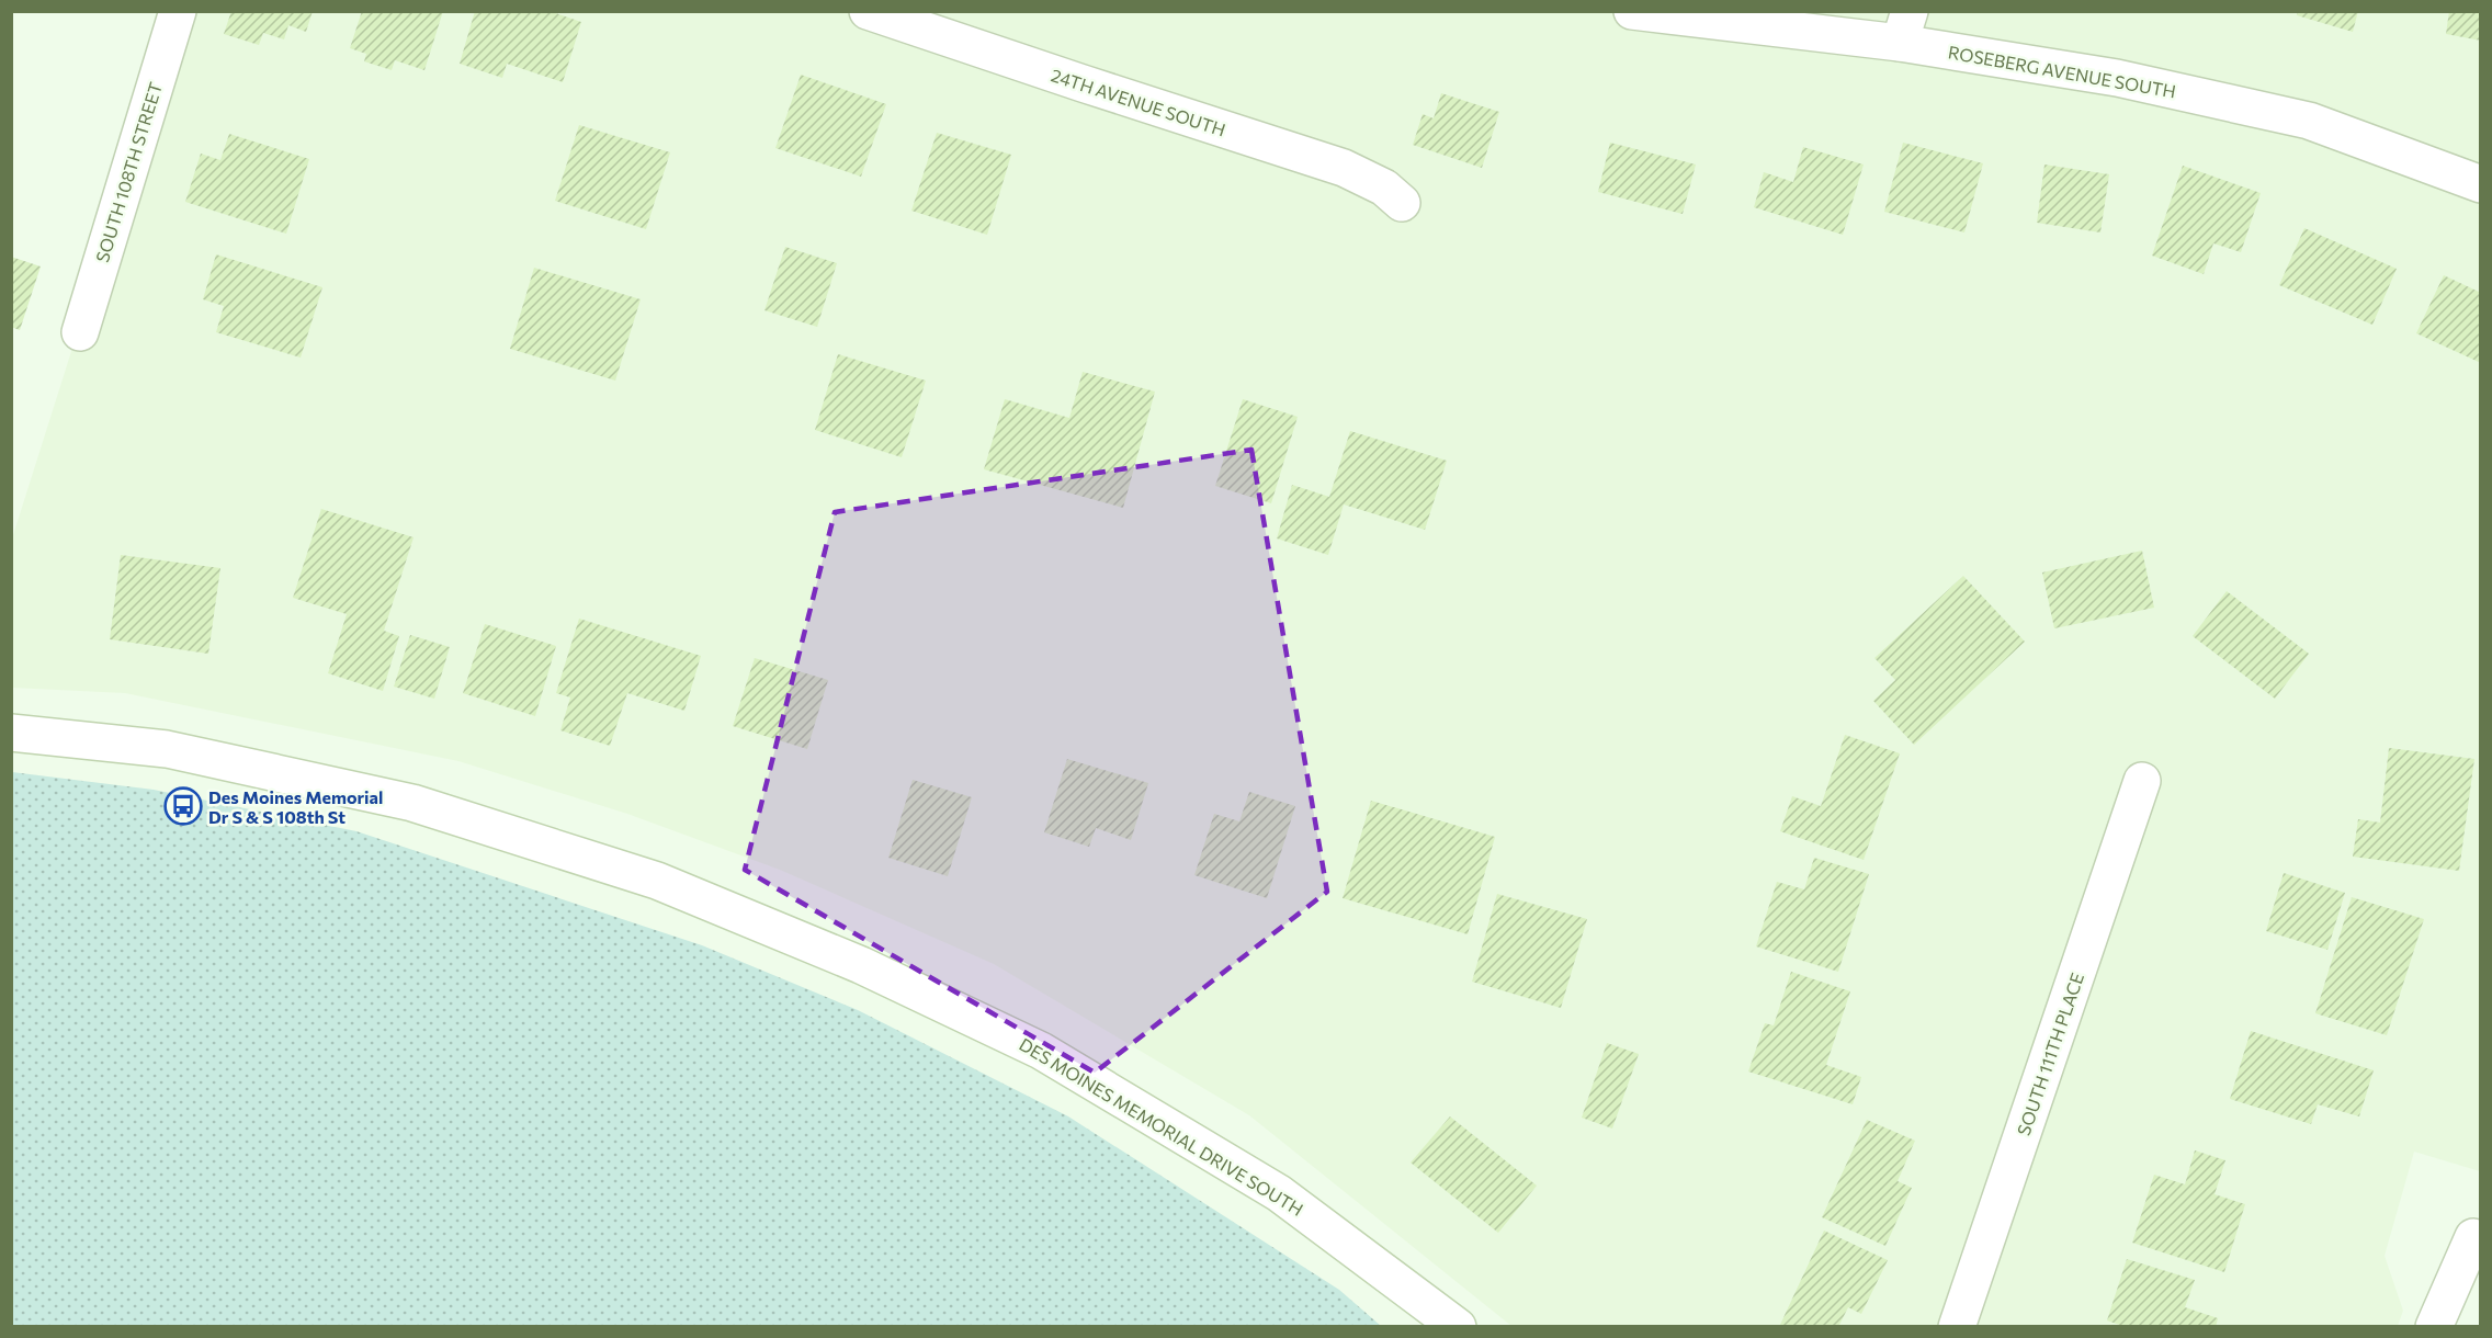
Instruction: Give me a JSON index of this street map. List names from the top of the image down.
{
  "streets": {
    "street": [
      "ROSEBERG AVENUE SOUTH",
      "24TH AVENUE SOUTH",
      "SOUTH 108TH STREET",
      "SOUTH 111TH PLACE",
      "DES MOINES MEMORIAL DRIVE SOUTH"
    ]
  },
  "places": {
    "bus stop": ["Des Moines Memorial Dr S & S 108th St"]
  }
}
